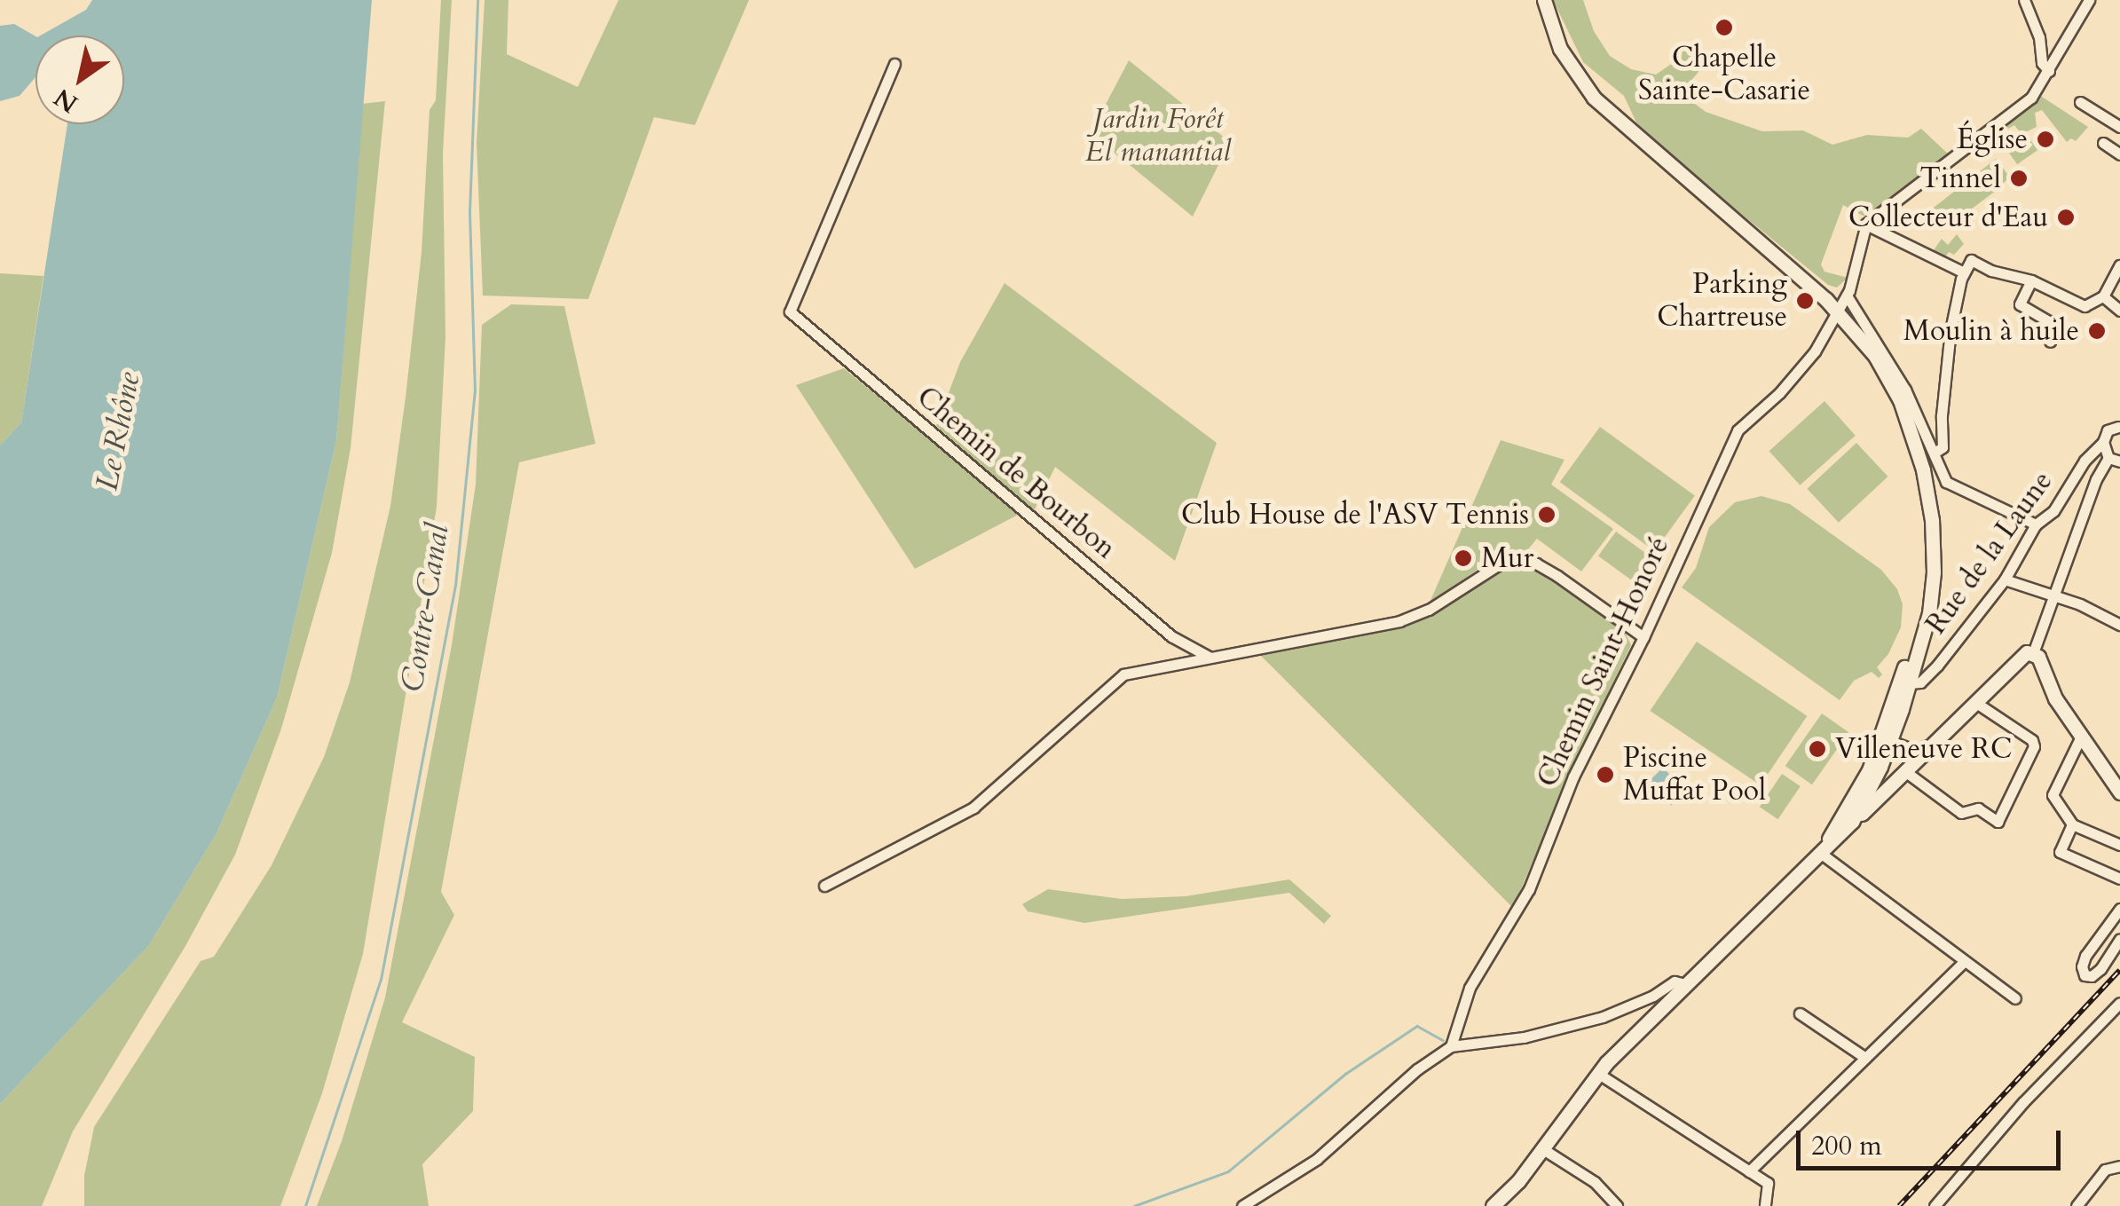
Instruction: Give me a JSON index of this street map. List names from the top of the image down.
{
  "streets": {
    "street": ["Chemin de Bourbon", "Rue de la Laune", "Chemin Saint-Honoré"]
  },
  "water": ["Le Rhône", "Contre-Canal"],
  "parks": ["Jardin Forêt El manantial"],
  "places": [
    "Chapelle Sainte-Casarie",
    "Église",
    "Tinnel",
    "Collecteur d'Eau",
    "Parking Chartreuse",
    "Moulin à huile",
    "Club House de l'ASV Tennis",
    "Mur",
    "Villeneuve RC",
    "Piscine Muffat Pool"
  ],
  "scale_bar": "200 m",
  "north": "bottom left"
}
